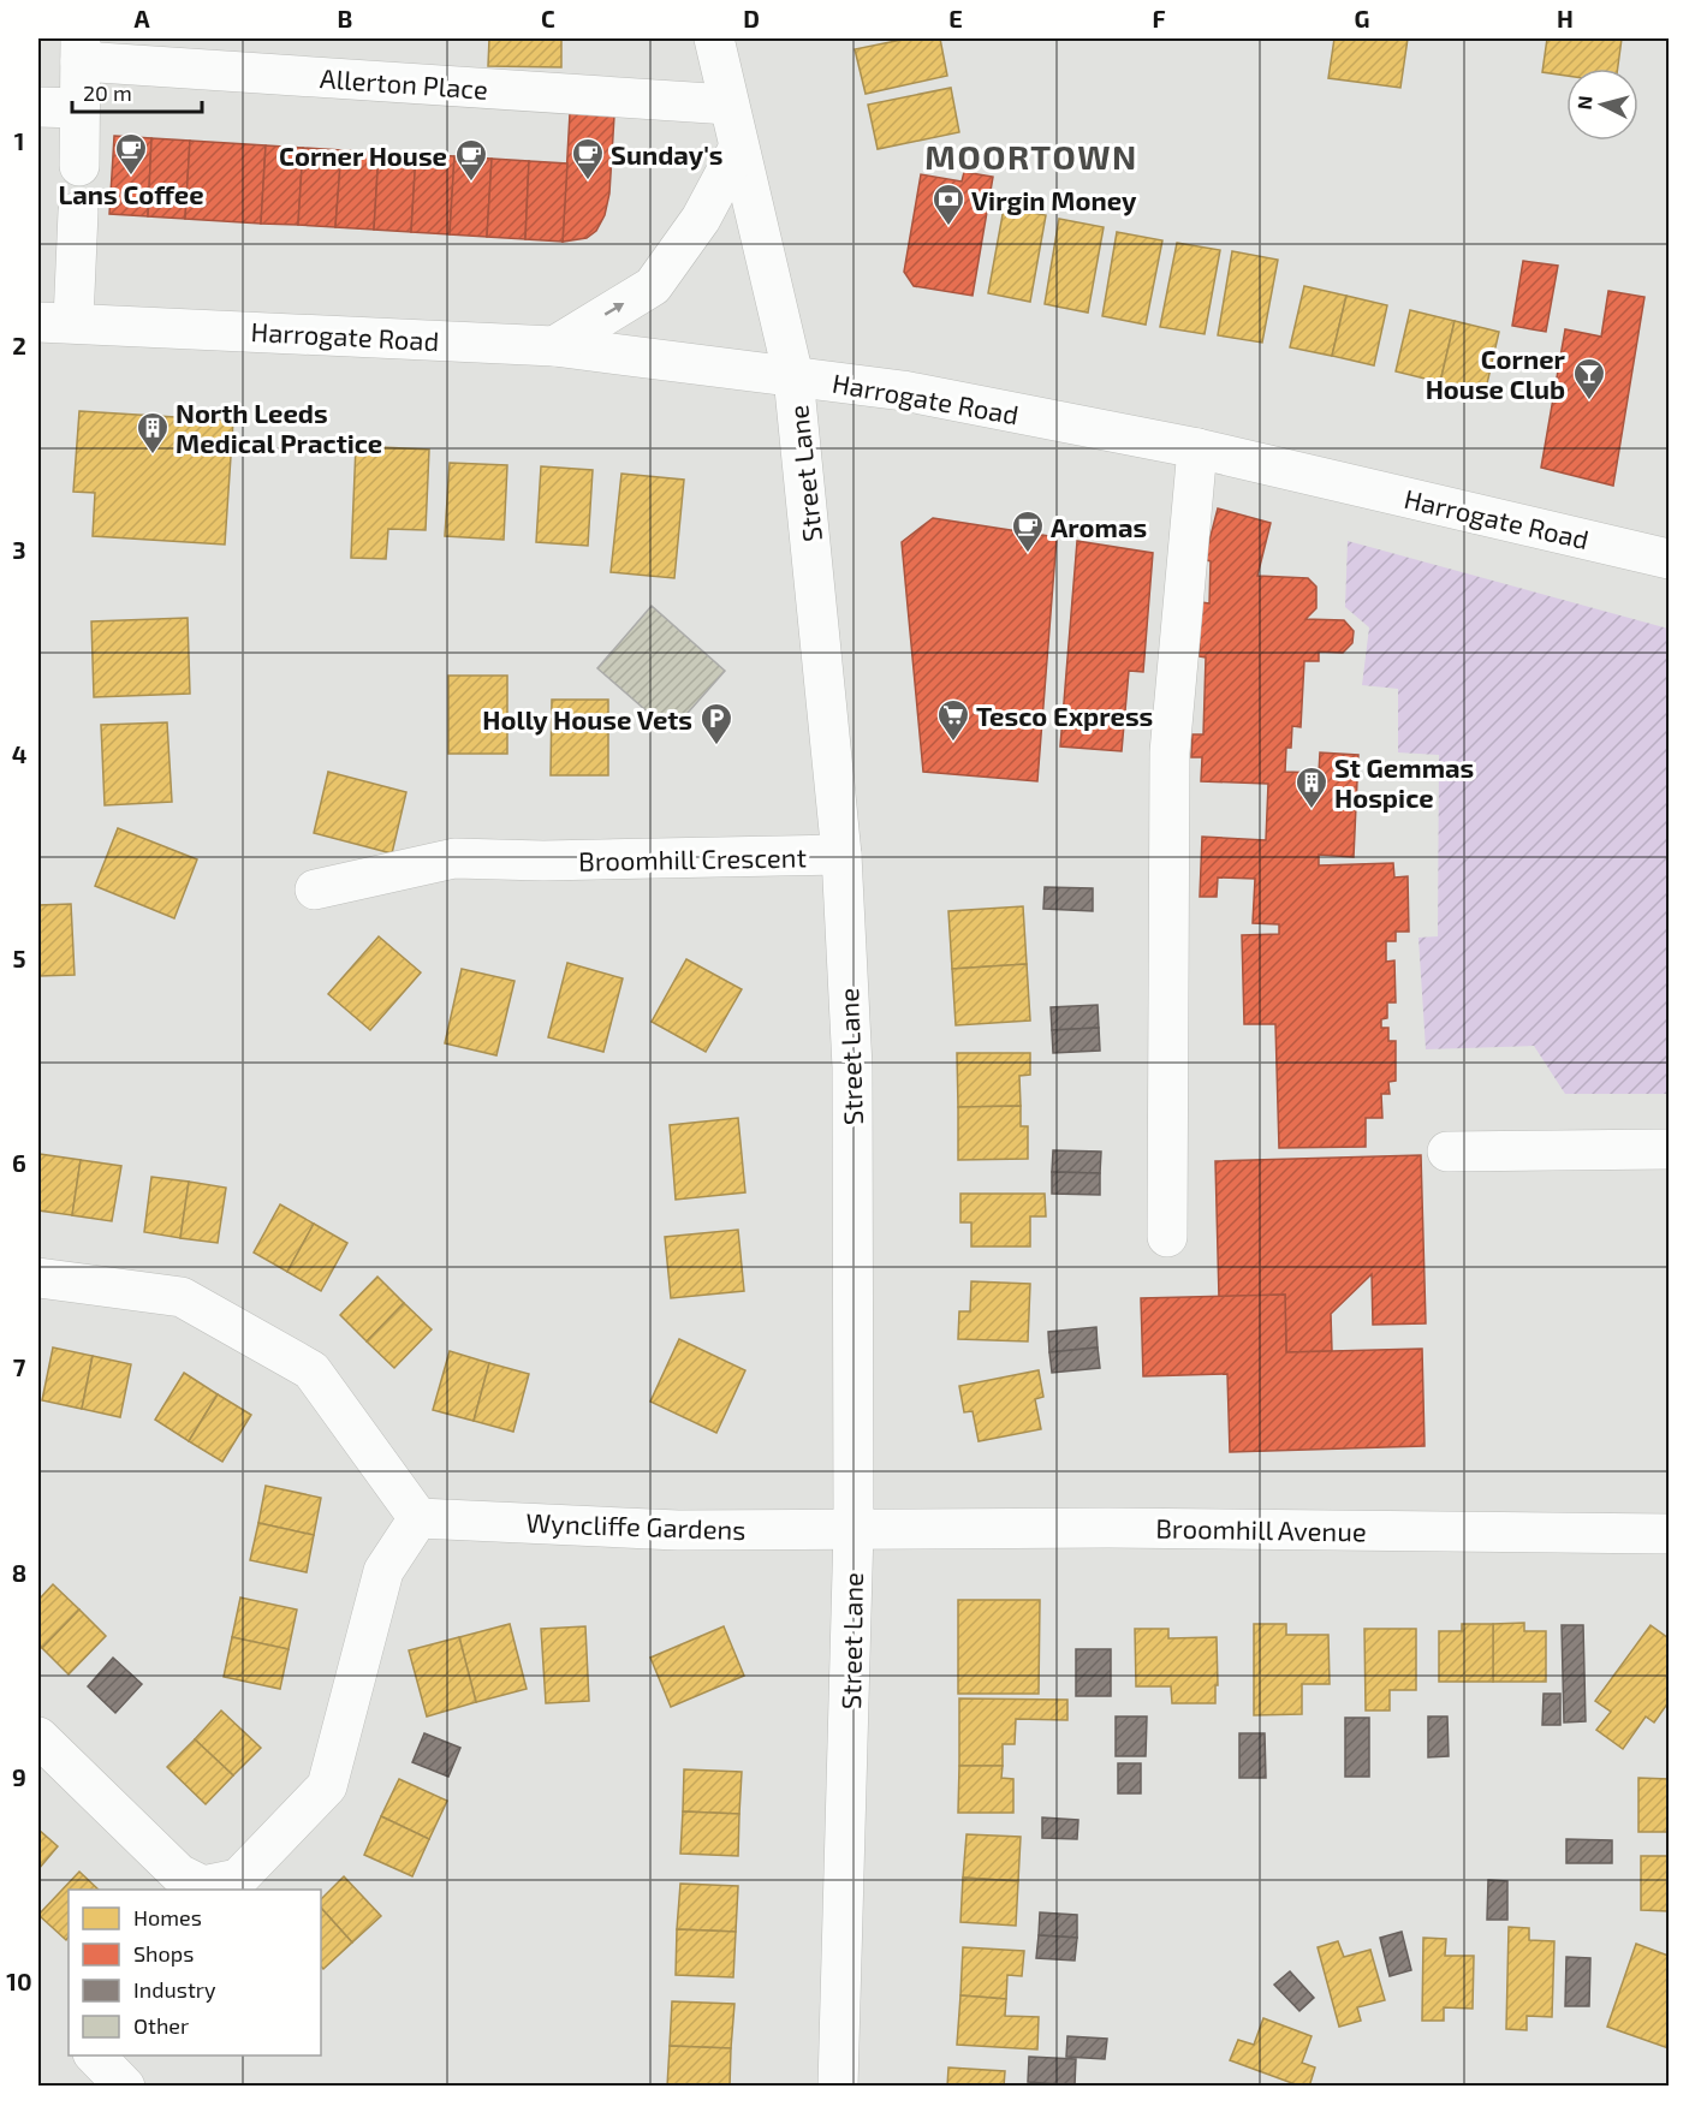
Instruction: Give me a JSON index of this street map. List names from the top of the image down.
{
  "streets": {
    "street": [
      "Allerton Place",
      "Harrogate Road",
      "Street Lane",
      "Broomhill Crescent",
      "Wyncliffe Gardens",
      "Broomhill Avenue"
    ]
  },
  "crossings": [
    ["Allerton Place", "Street Lane"],
    ["Harrogate Road", "Street Lane"],
    ["Street Lane", "Broomhill Crescent"],
    ["Street Lane", "Wyncliffe Gardens"],
    ["Street Lane", "Broomhill Avenue"],
    ["Wyncliffe Gardens", "Broomhill Avenue"]
  ],
  "districts": ["MOORTOWN"],
  "places": {
    "cafe": [
      "Lans Coffee",
      "Sunday's",
      "Corner House",
      "Aromas"
    ],
    "bank": ["Virgin Money"],
    "bar": ["Corner House Club"],
    "building": ["North Leeds Medical Practice", "St Gemmas Hospice"],
    "supermarket": ["Tesco Express"],
    "parking": ["Holly House Vets"]
  },
  "legend": [
    "Homes",
    "Shops",
    "Industry",
    "Other"
  ],
  "scale_bar": "20 m",
  "north": "left",
  "grid": {
    "columns": [
      "A",
      "B",
      "C",
      "D",
      "E",
      "F",
      "G",
      "H"
    ],
    "rows": [
      "1",
      "2",
      "3",
      "4",
      "5",
      "6",
      "7",
      "8",
      "9",
      "10"
    ]
  }
}
